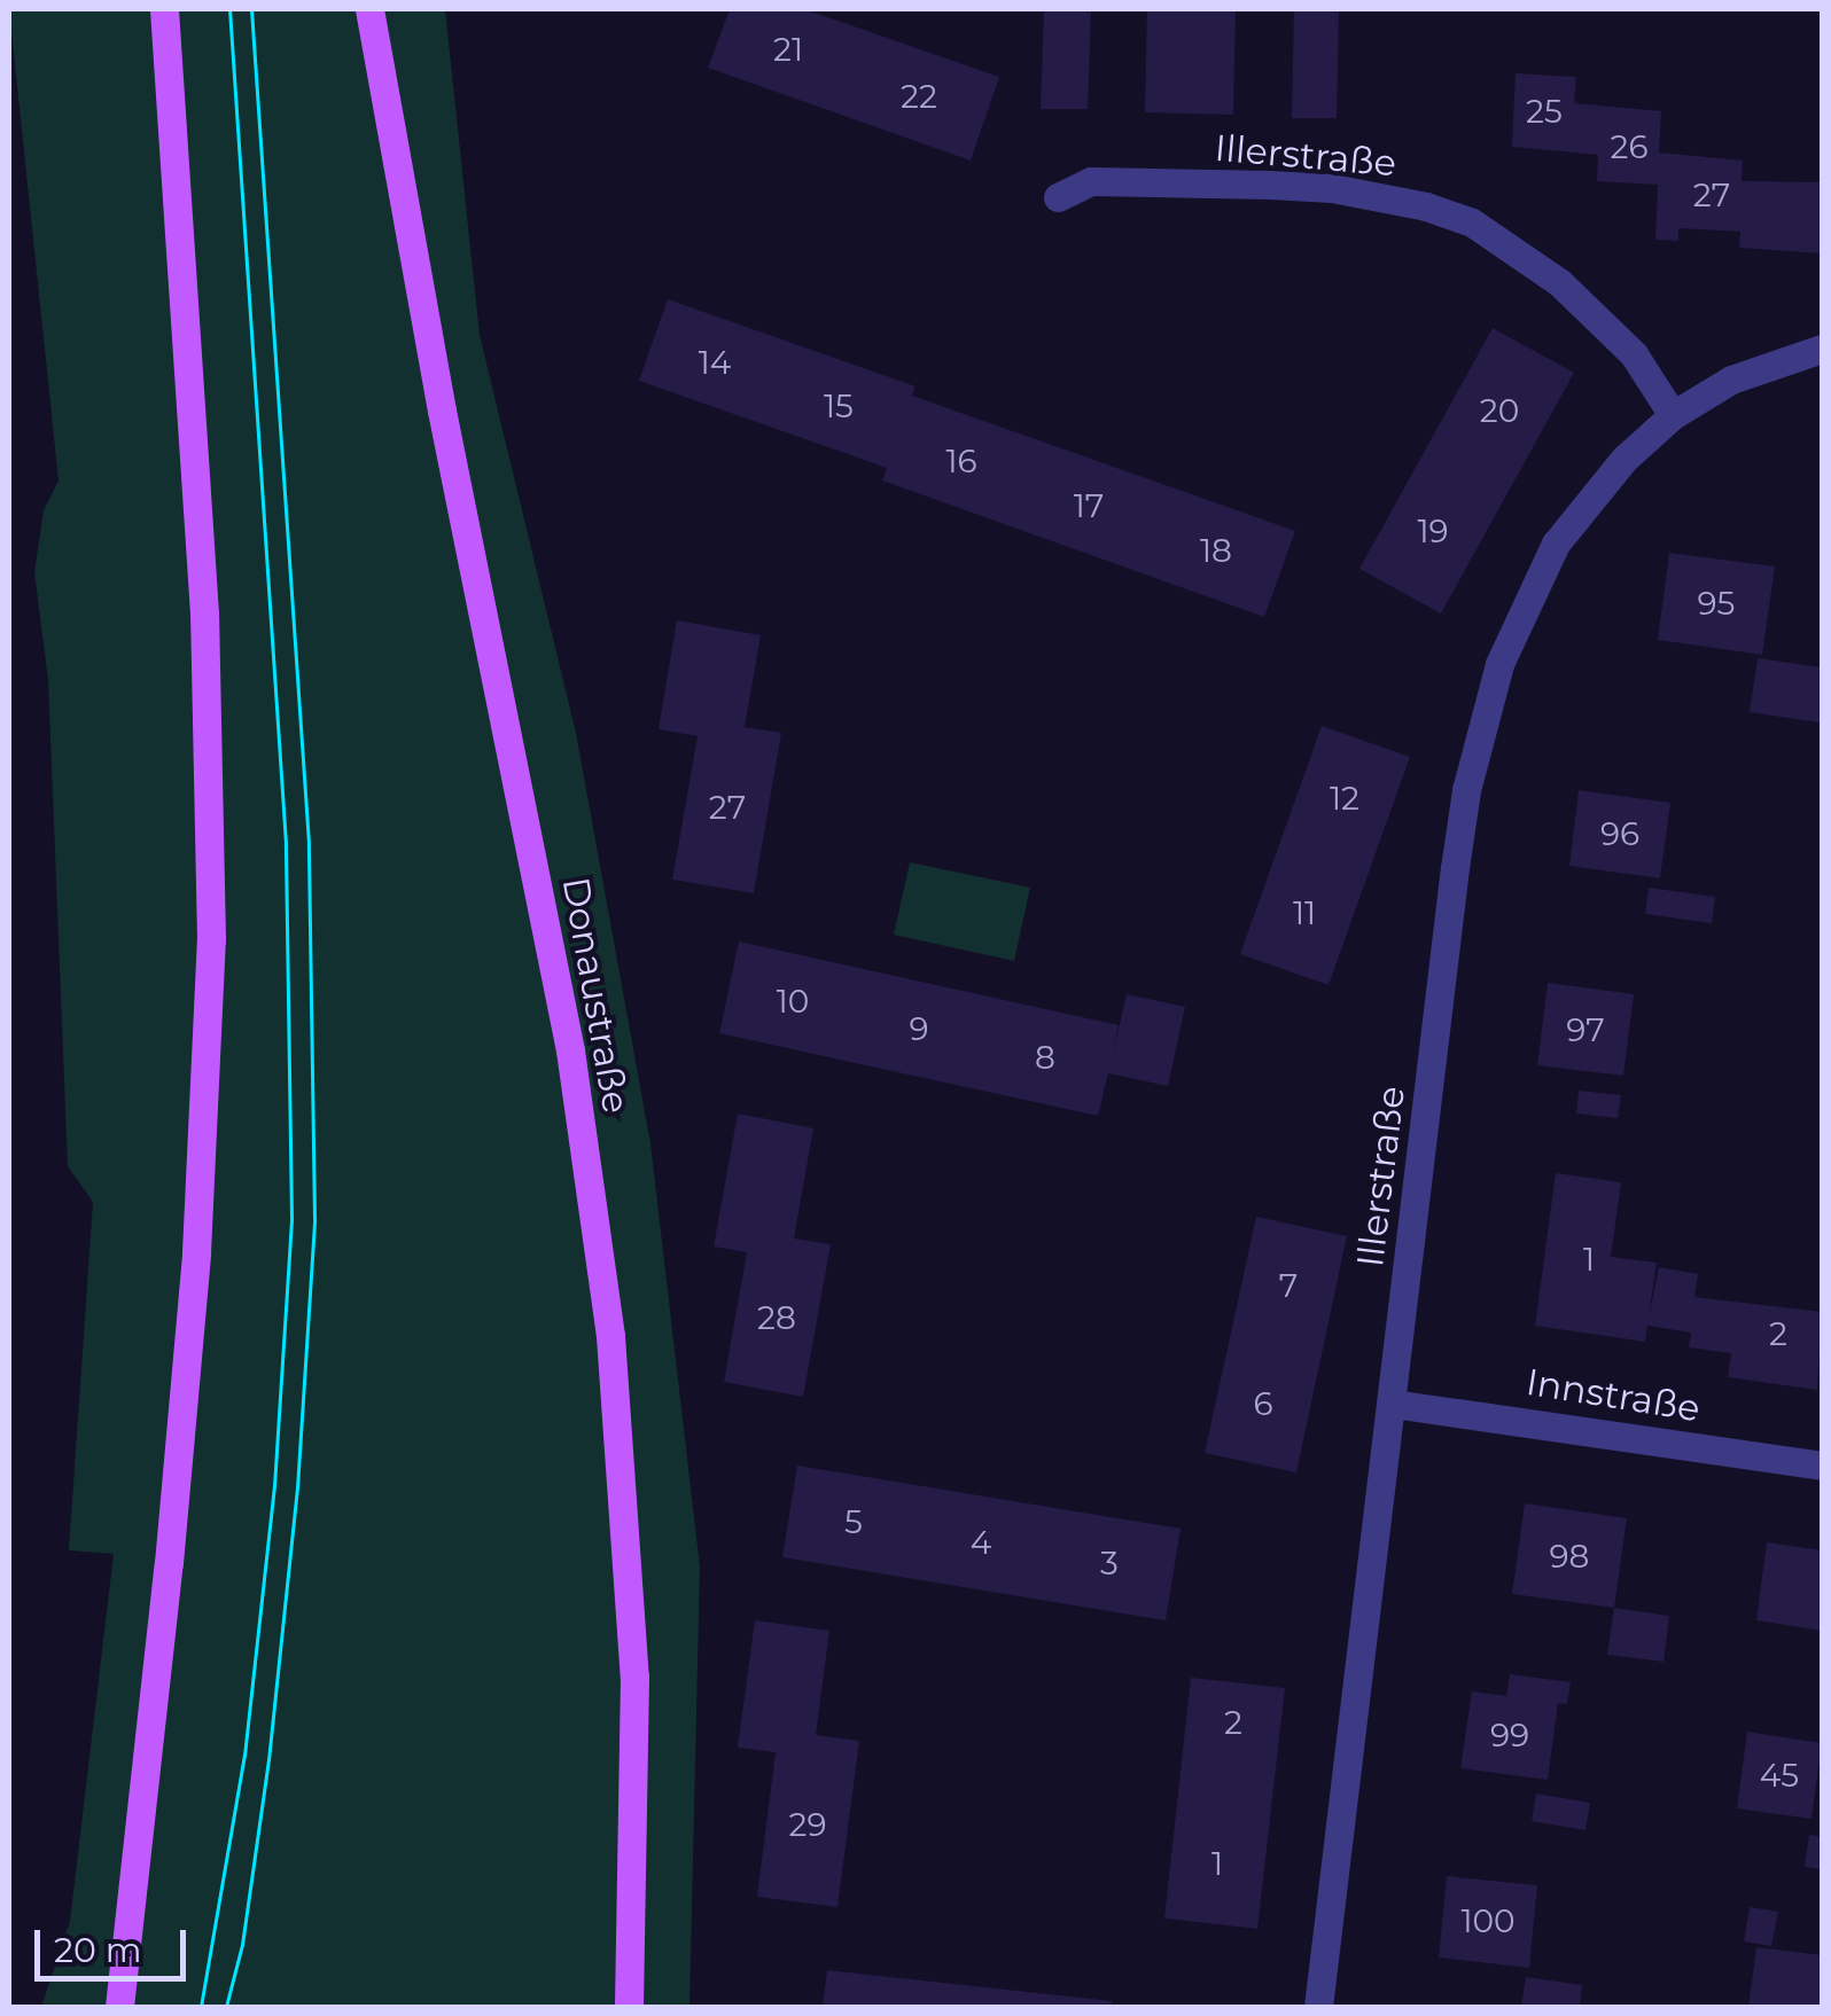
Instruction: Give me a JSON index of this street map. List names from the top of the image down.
{
  "streets": {
    "main road": ["Donaustraße"],
    "street": ["Illerstraße", "Innstraße"]
  },
  "crossings": [
    ["Illerstraße", "Innstraße"]
  ],
  "house_numbers": [
    "21",
    "22",
    "25",
    "26",
    "27",
    "14",
    "15",
    "20",
    "16",
    "17",
    "19",
    "18",
    "95",
    "12",
    "27",
    "96",
    "11",
    "10",
    "9",
    "97",
    "8",
    "1",
    "7",
    "28",
    "2",
    "6",
    "5",
    "4",
    "98",
    "3",
    "2",
    "99",
    "45",
    "29",
    "1",
    "100"
  ],
  "scale_bar": "20 m"
}
